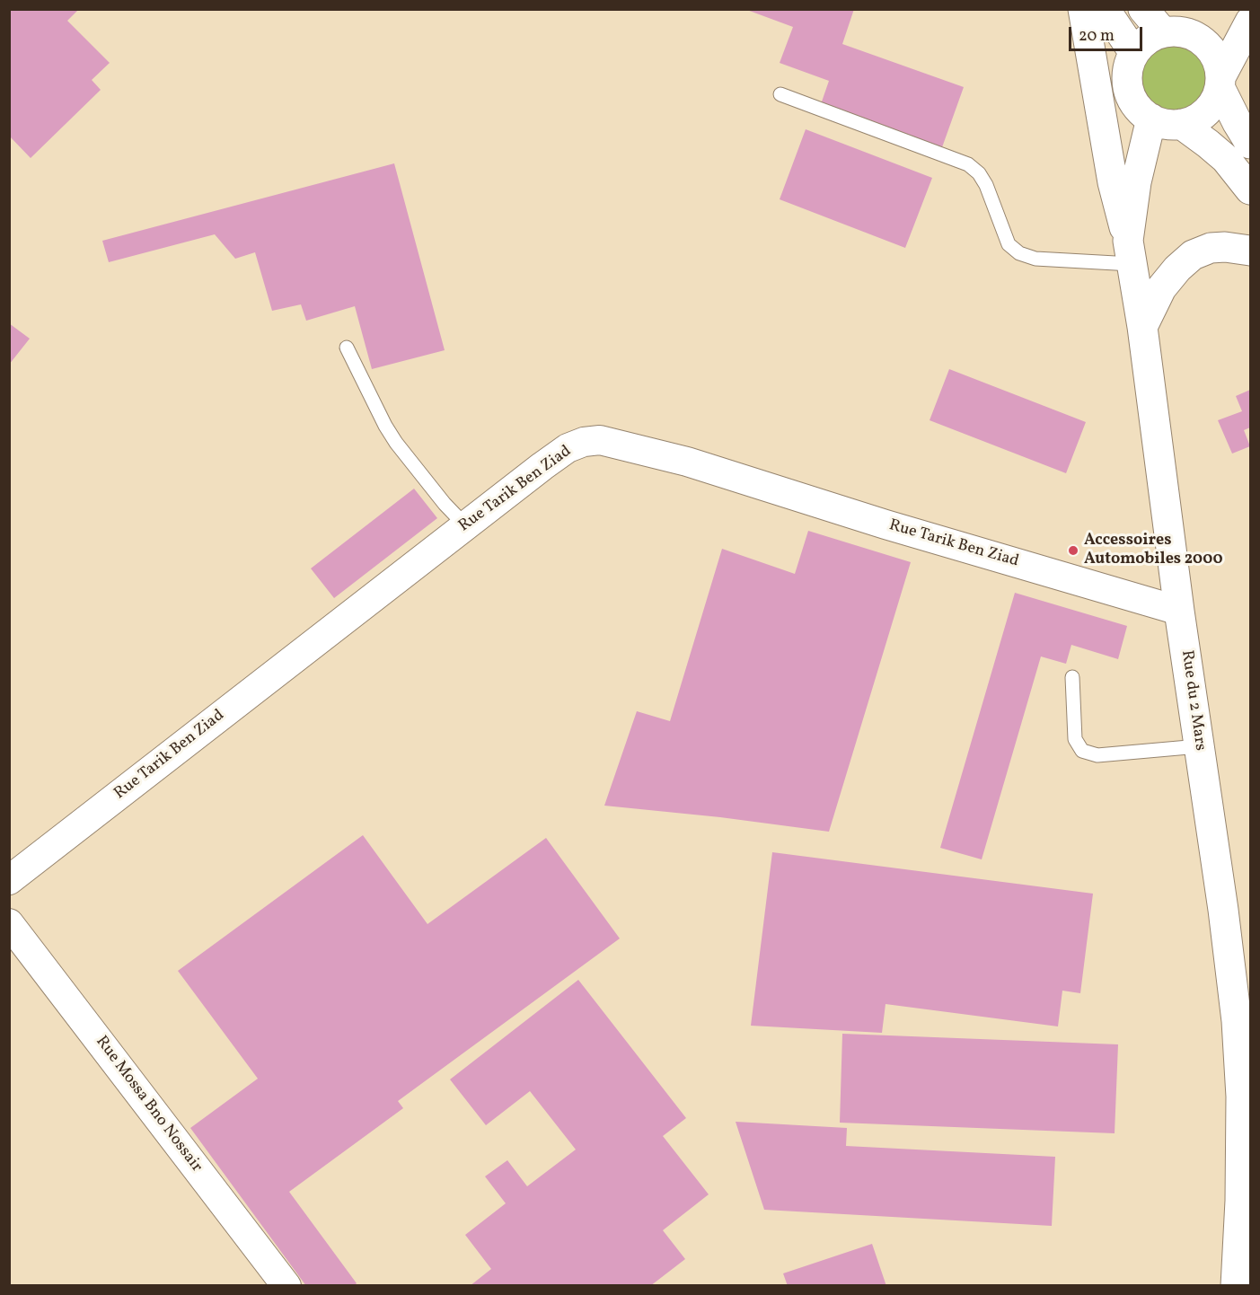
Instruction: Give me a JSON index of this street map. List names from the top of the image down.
{
  "streets": {
    "street": ["Rue Tarik Ben Ziad", "Rue du 2 Mars", "Rue Mossa Bno Nossair"]
  },
  "crossings": [
    ["Rue Tarik Ben Ziad", "Rue du 2 Mars"]
  ],
  "places": ["Accessoires Automobiles 2000"],
  "scale_bar": "20 m"
}
